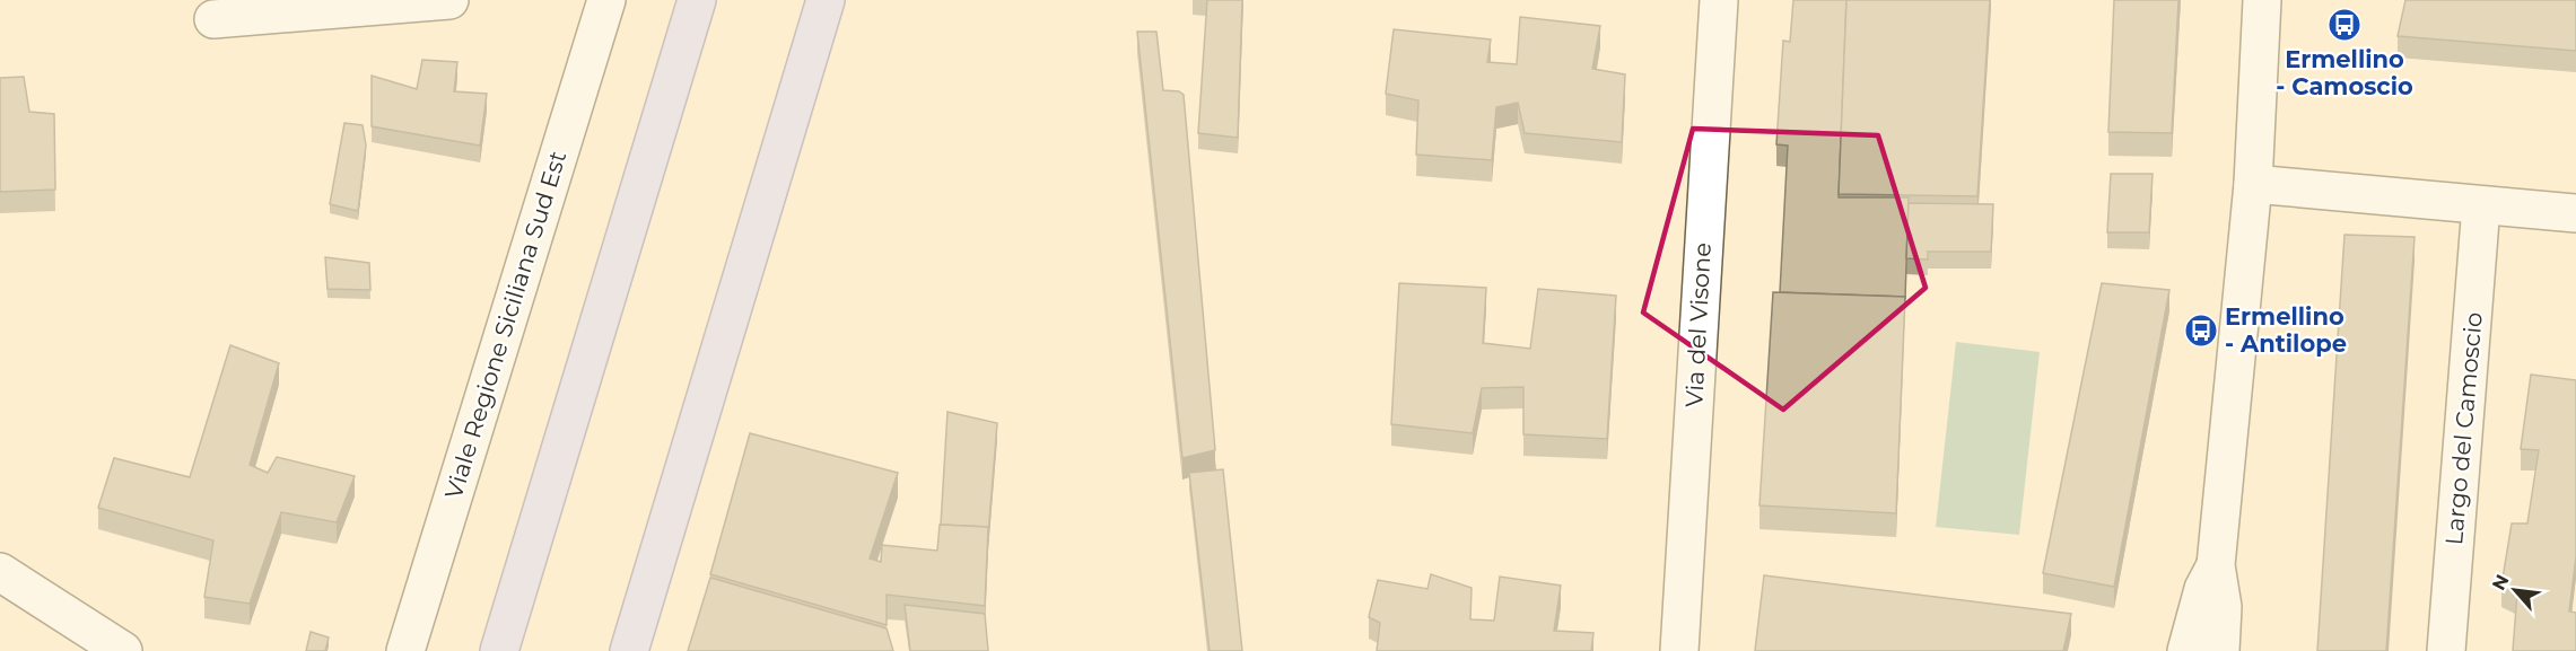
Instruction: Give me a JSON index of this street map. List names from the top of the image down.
{
  "streets": {
    "street": ["Viale Regione Siciliana Sud Est", "Via del Visone", "Largo del Camoscio"]
  },
  "places": {
    "bus stop": ["Ermellino - Camoscio", "Ermellino - Antilope"]
  },
  "north": "top left"
}
